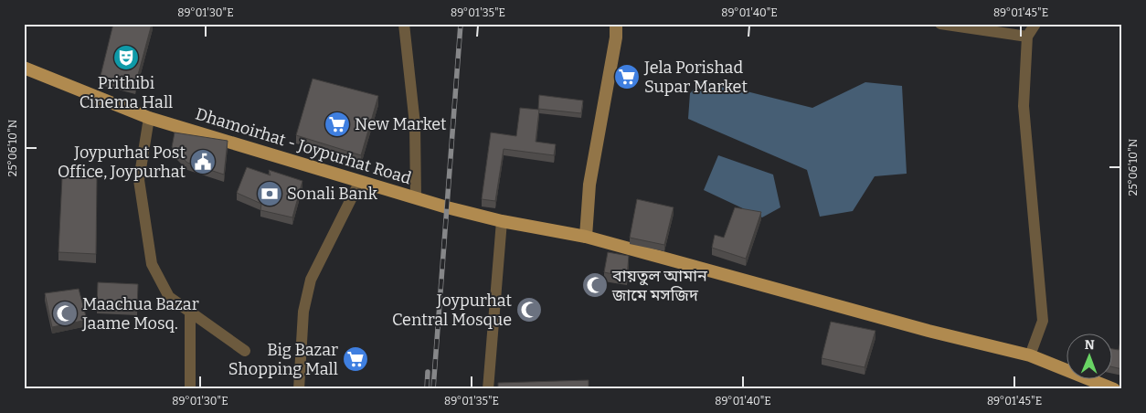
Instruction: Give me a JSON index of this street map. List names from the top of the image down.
{
  "streets": {
    "main road": ["Dhamoirhat - Joypurhat Road"]
  },
  "places": {
    "theatre": ["Prithibi Cinema Hall"],
    "supermarket": ["Jela Porishad Supar Market", "New Market", "Big Bazar Shopping Mall"],
    "public building": ["Joypurhat Post Office, Joypurhat"],
    "bank": ["Sonali Bank"],
    "mosque": ["বায়তুল আমান জামে মসজিদ", "Joypurhat Central Mosque", "Maachua Bazar Jaame Mosq."]
  },
  "north": "top",
  "coordinates": [
    "89°01'30\"E",
    "89°01'35\"E",
    "89°01'40\"E",
    "89°01'45\"E",
    "25°06'10\"N"
  ]
}
